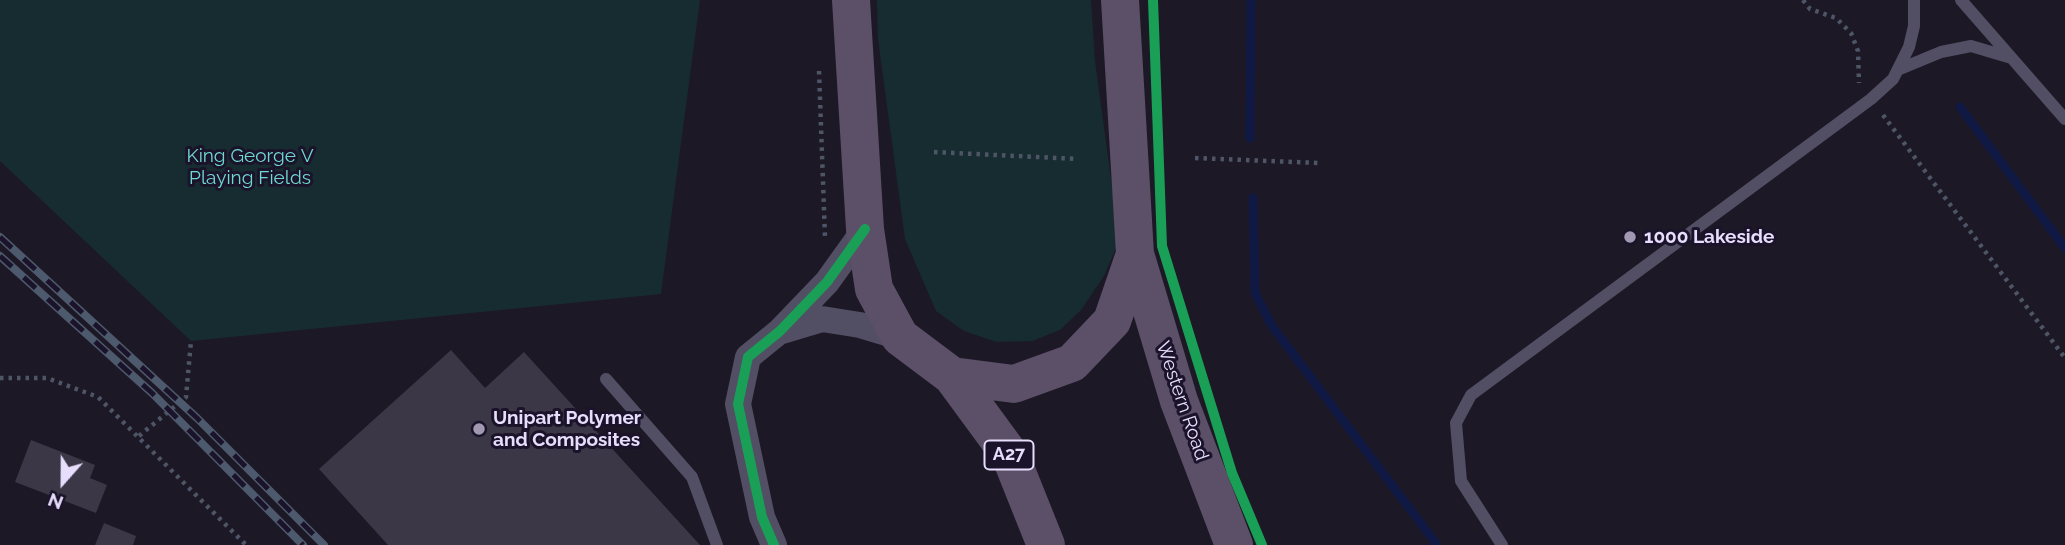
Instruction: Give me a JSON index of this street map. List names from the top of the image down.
{
  "streets": {
    "main road": ["Western Road", "A27"]
  },
  "parks": ["King George V Playing Fields"],
  "places": ["1000 Lakeside", "Unipart Polymer and Composites"],
  "north": "bottom"
}
